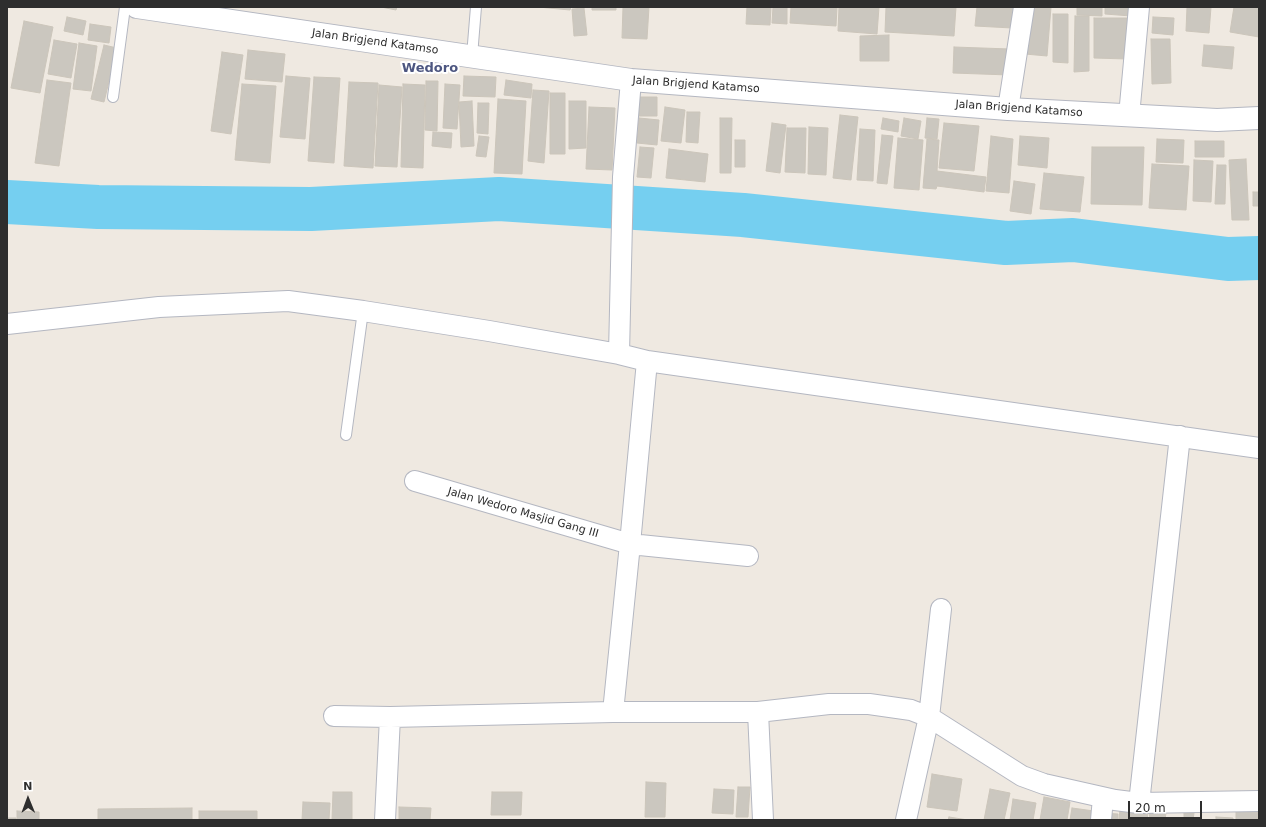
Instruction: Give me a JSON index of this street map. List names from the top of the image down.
{
  "streets": {
    "street": ["Jalan Brigjend Katamso", "Jalan Wedoro Masjid Gang III"]
  },
  "districts": ["Wedoro"],
  "scale_bar": "20 m",
  "north": "top"
}
